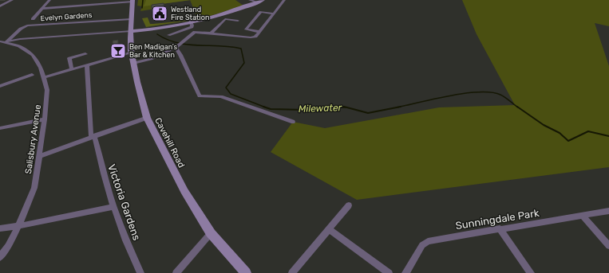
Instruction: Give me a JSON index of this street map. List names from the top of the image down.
{
  "streets": {
    "main road": ["Cavehill Road"],
    "street": [
      "Evelyn Gardens",
      "Salisbury Avenue",
      "Victoria Gardens",
      "Sunningdale Park"
    ]
  },
  "crossings": [
    ["Evelyn Gardens", "Salisbury Avenue"],
    ["Evelyn Gardens", "Cavehill Road"]
  ],
  "water": ["Milewater"],
  "places": {
    "public building": ["Westland Fire Station"],
    "bar": ["Ben Madigan’s Bar & Kitchen"]
  }
}
